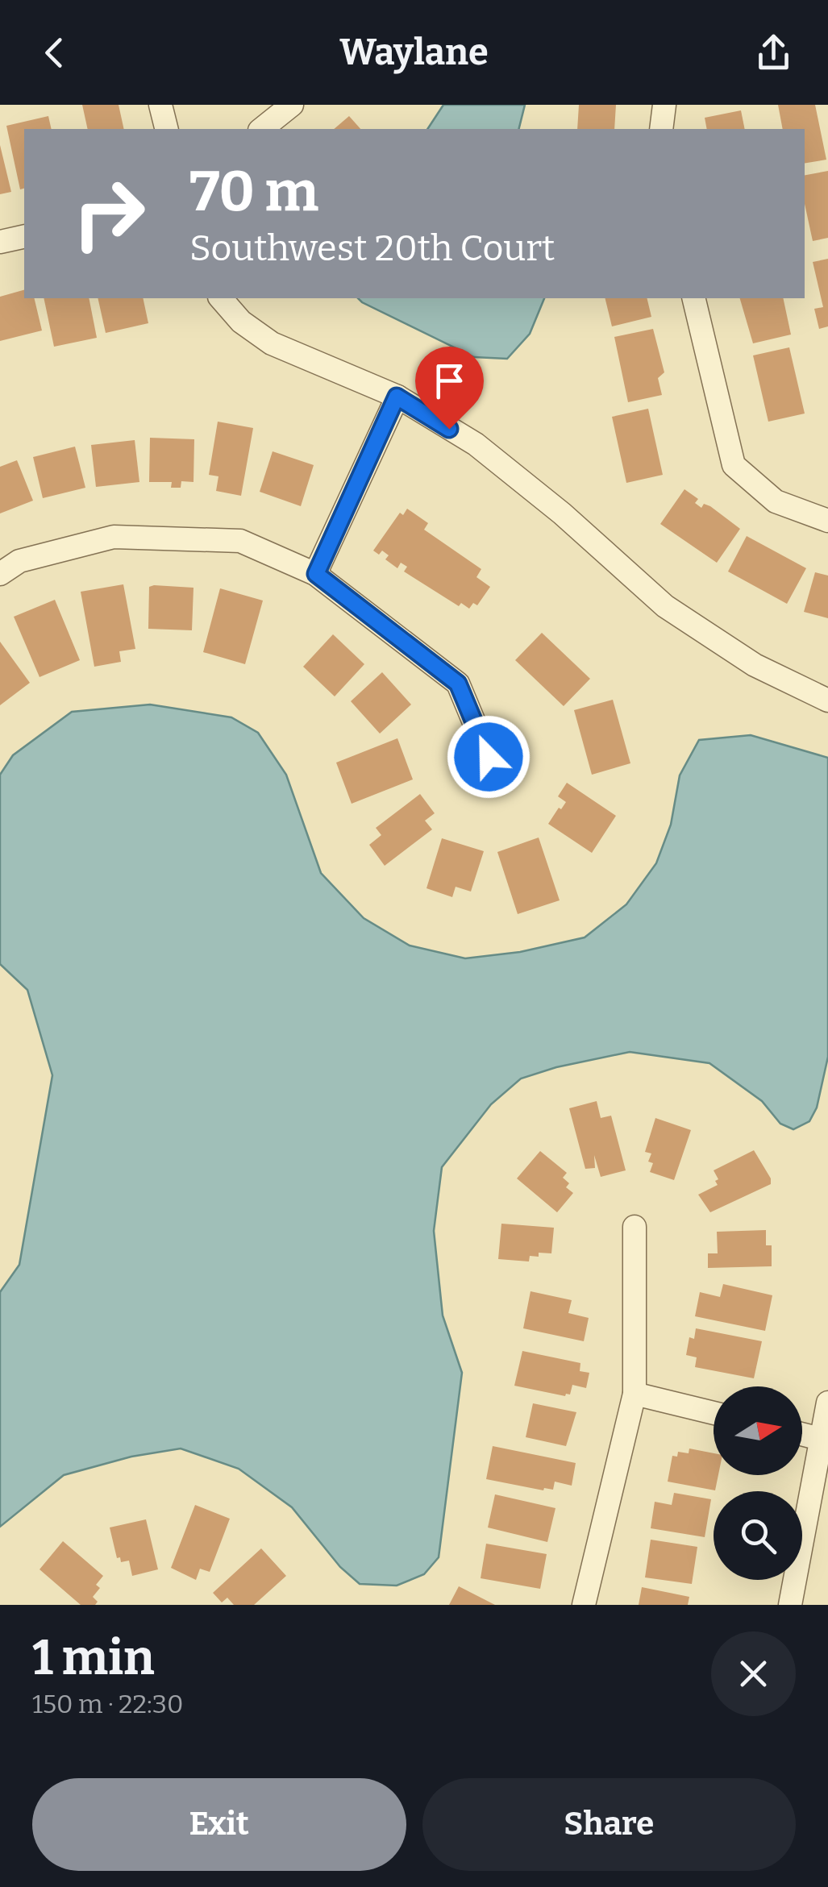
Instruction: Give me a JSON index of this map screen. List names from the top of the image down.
{
  "north": "right",
  "page": {
    "header": "Waylane",
    "turn": ["70 m", "Southwest 20th Court"],
    "heading": ["1 min", "150 m · 22:30"],
    "buttons": ["Exit", "Share"]
  }
}
